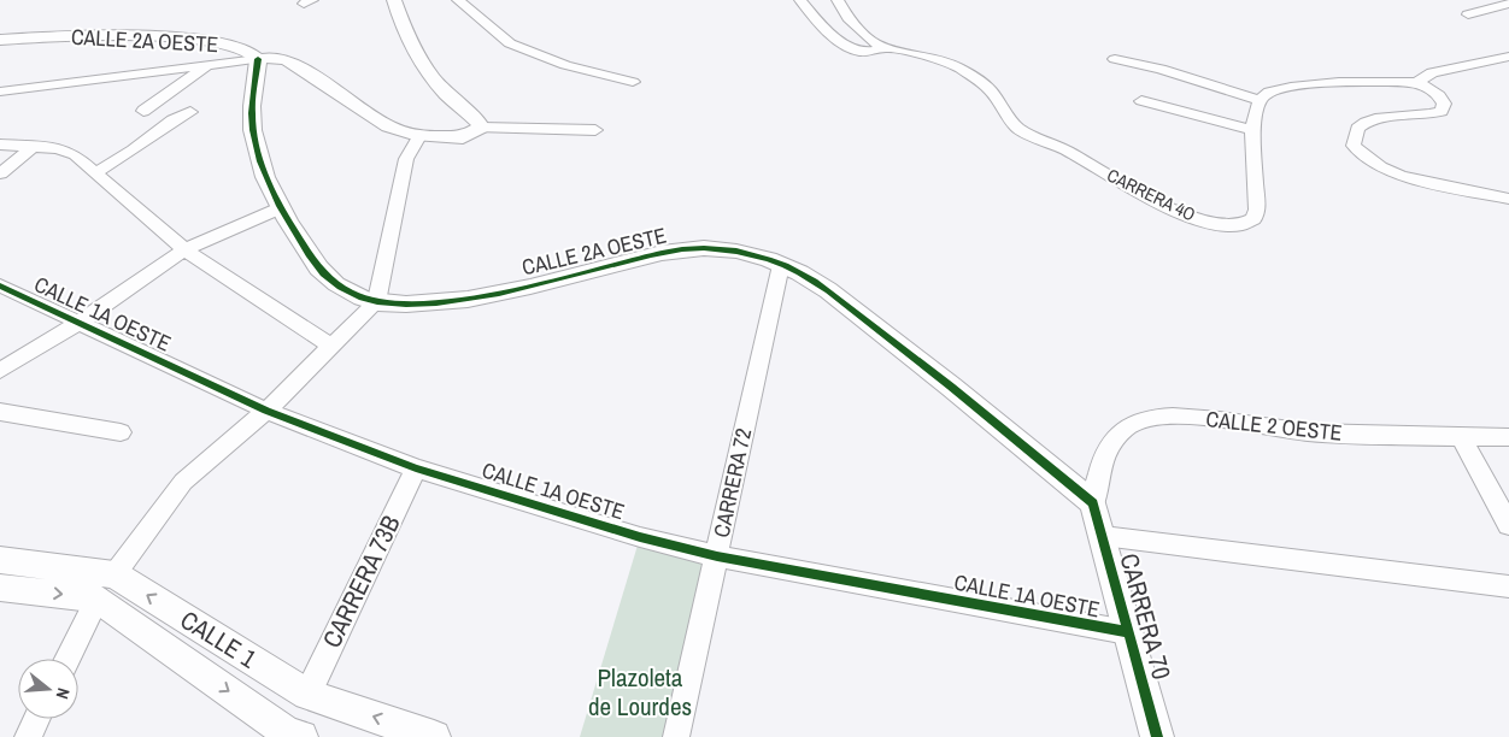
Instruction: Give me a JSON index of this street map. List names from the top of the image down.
{
  "streets": {
    "street": [
      "CALLE 2A OESTE",
      "CARRERA 4O",
      "CALLE 1A OESTE",
      "CALLE 2 OESTE",
      "CARRERA 72",
      "CARRERA 73B",
      "CARRERA 70",
      "CALLE 1"
    ]
  },
  "crossings": [
    ["CALLE 2A OESTE", "CALLE 2 OESTE"],
    ["CALLE 2A OESTE", "CARRERA 72"],
    ["CALLE 2A OESTE", "CARRERA 70"],
    ["CALLE 1A OESTE", "CARRERA 72"],
    ["CALLE 1A OESTE", "CARRERA 73B"],
    ["CALLE 1A OESTE", "CARRERA 70"],
    ["CALLE 2 OESTE", "CARRERA 70"],
    ["CARRERA 73B", "CALLE 1"]
  ],
  "parks": ["Plazoleta de Lourdes"],
  "north": "right"
}
